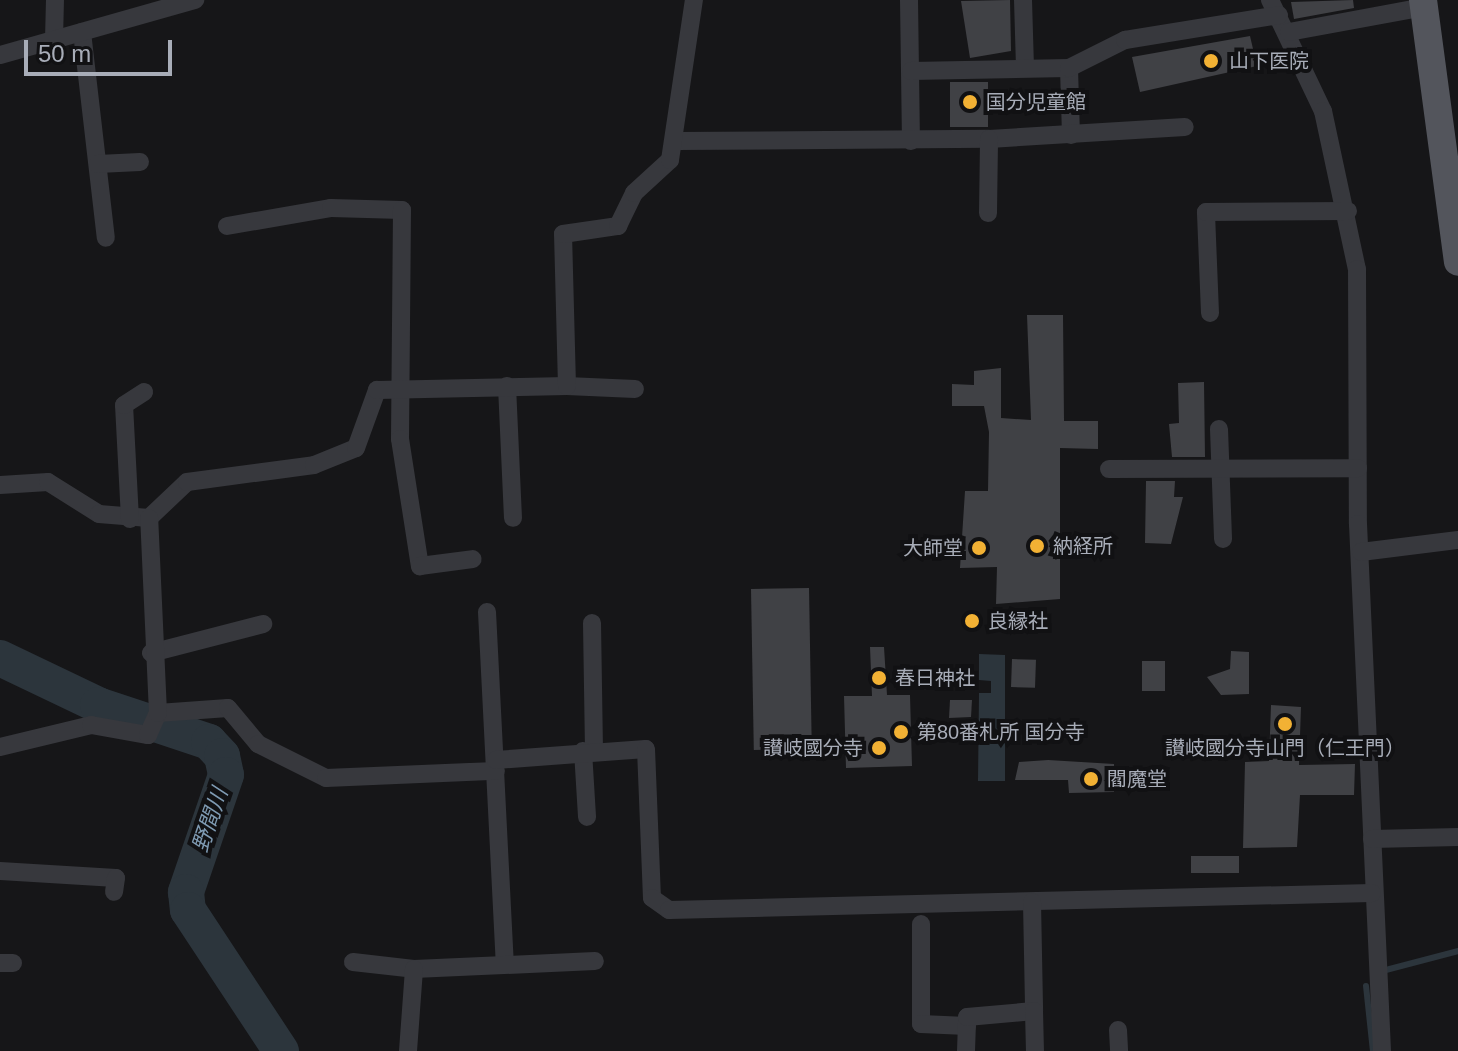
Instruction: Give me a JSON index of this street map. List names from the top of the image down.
{
  "water": ["野間川"],
  "places": [
    "山下医院",
    "国分児童館",
    "納経所",
    "大師堂",
    "良縁社",
    "春日神社",
    "讃岐國分寺山門（仁王門）",
    "第80番札所 国分寺",
    "讃岐國分寺",
    "閻魔堂"
  ],
  "scale_bar": "50 m"
}
